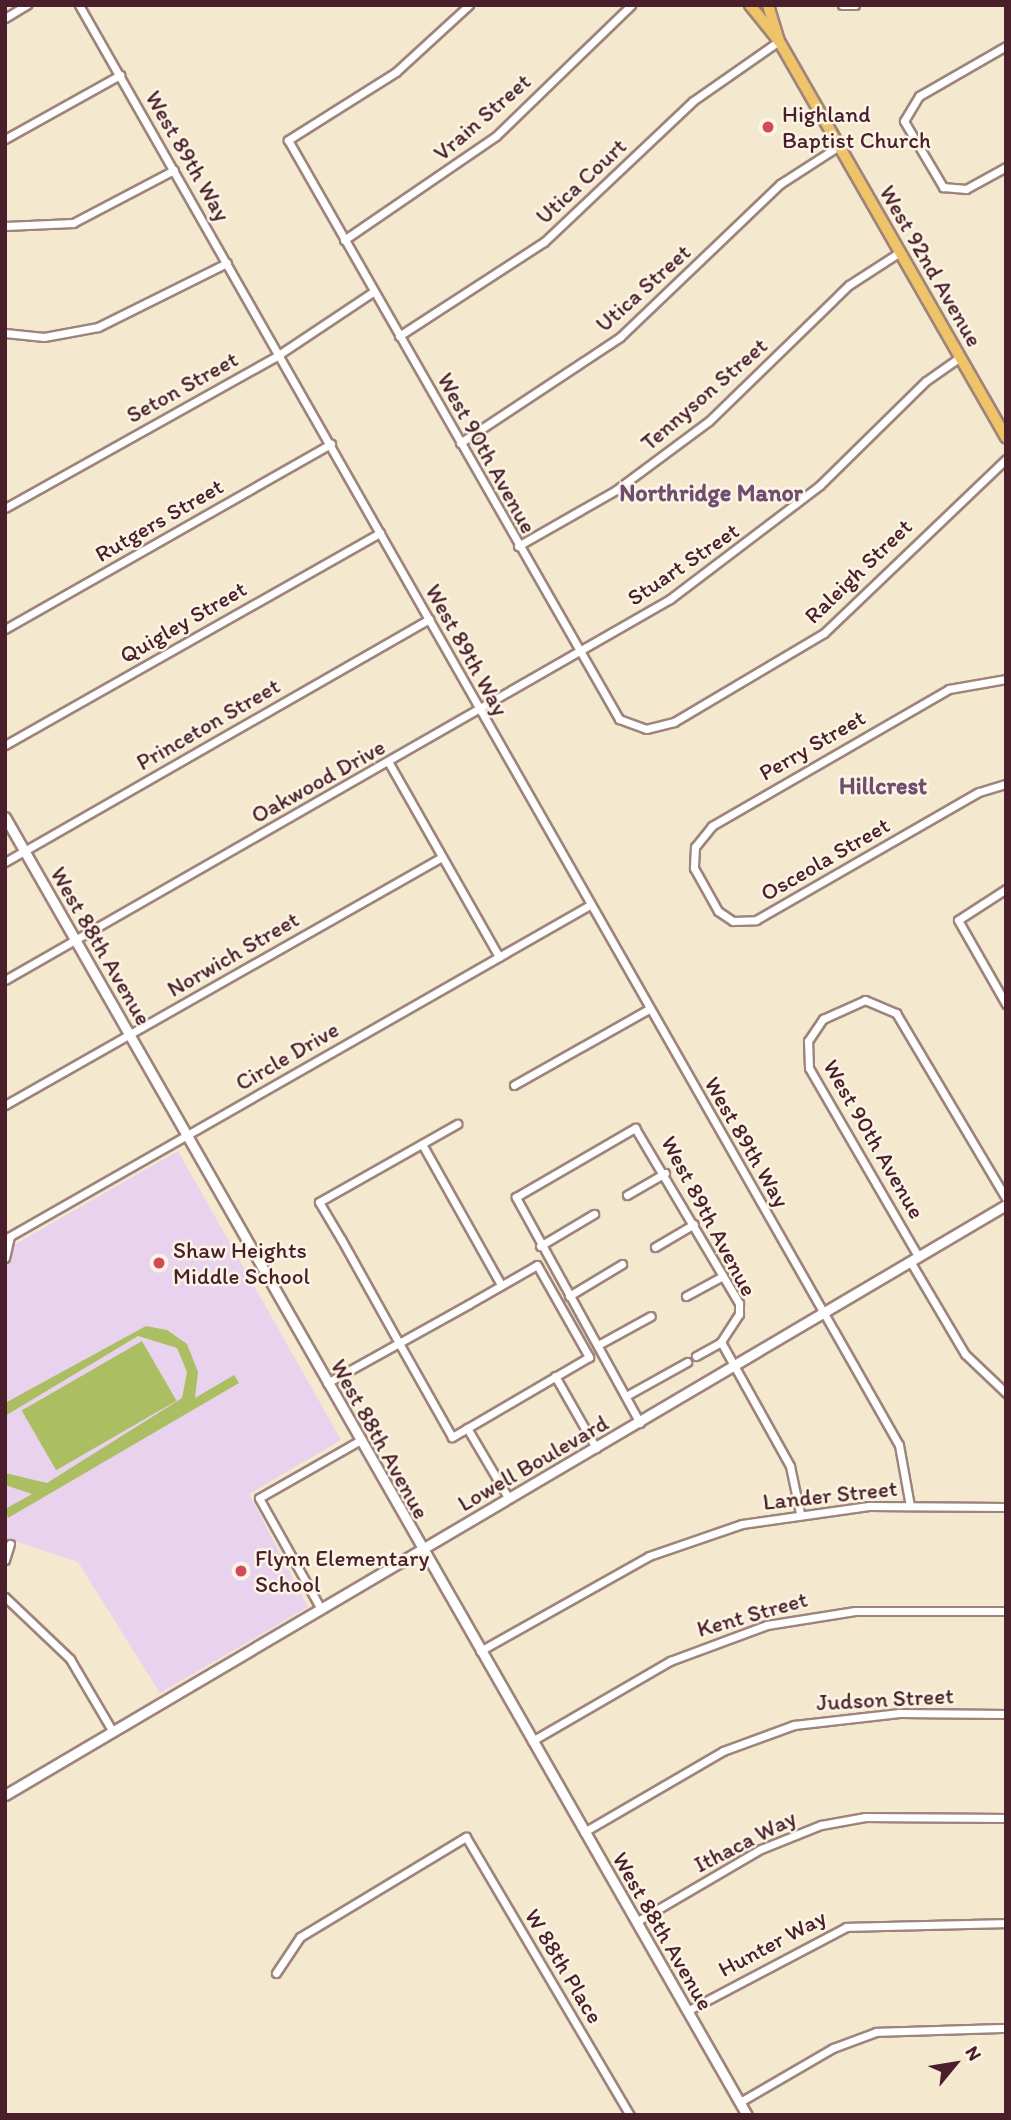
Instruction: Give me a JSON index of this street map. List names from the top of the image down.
{
  "streets": {
    "main road": ["West 92nd Avenue"],
    "street": [
      "Vrain Street",
      "West 89th Way",
      "Utica Court",
      "Utica Street",
      "Seton Street",
      "Tennyson Street",
      "West 90th Avenue",
      "Rutgers Street",
      "Stuart Street",
      "Raleigh Street",
      "Quigley Street",
      "Princeton Street",
      "Perry Street",
      "Oakwood Drive",
      "Osceola Street",
      "West 88th Avenue",
      "Norwich Street",
      "Circle Drive",
      "West 89th Avenue",
      "Lowell Boulevard",
      "Lander Street",
      "Kent Street",
      "Judson Street",
      "Ithaca Way",
      "Hunter Way",
      "W 88th Place"
    ]
  },
  "crossings": [
    ["Vrain Street", "West 90th Avenue"],
    ["West 89th Way", "Seton Street"],
    ["West 89th Way", "Rutgers Street"],
    ["West 89th Way", "Quigley Street"],
    ["West 89th Way", "Princeton Street"],
    ["West 89th Way", "Oakwood Drive"],
    ["West 89th Way", "Circle Drive"],
    ["West 89th Way", "Lowell Boulevard"],
    ["West 89th Way", "Lander Street"],
    ["Utica Court", "West 92nd Avenue"],
    ["Utica Court", "West 90th Avenue"],
    ["West 92nd Avenue", "Utica Street"],
    ["West 92nd Avenue", "Tennyson Street"],
    ["West 92nd Avenue", "Stuart Street"],
    ["Utica Street", "West 90th Avenue"],
    ["Seton Street", "West 90th Avenue"],
    ["Tennyson Street", "West 90th Avenue"],
    ["West 90th Avenue", "Stuart Street"],
    ["West 90th Avenue", "Raleigh Street"],
    ["West 90th Avenue", "Oakwood Drive"],
    ["West 90th Avenue", "Lowell Boulevard"],
    ["Stuart Street", "Oakwood Drive"],
    ["Princeton Street", "West 88th Avenue"],
    ["Perry Street", "Osceola Street"],
    ["Oakwood Drive", "West 88th Avenue"],
    ["West 88th Avenue", "Norwich Street"],
    ["West 88th Avenue", "Circle Drive"],
    ["West 88th Avenue", "Lowell Boulevard"],
    ["West 88th Avenue", "Lander Street"],
    ["West 88th Avenue", "Kent Street"],
    ["West 88th Avenue", "Judson Street"],
    ["West 88th Avenue", "Ithaca Way"],
    ["West 88th Avenue", "Hunter Way"]
  ],
  "districts": ["Northridge Manor", "Hillcrest"],
  "places": ["Highland Baptist Church", "Shaw Heights Middle School", "Flynn Elementary School"],
  "north": "top right"
}
